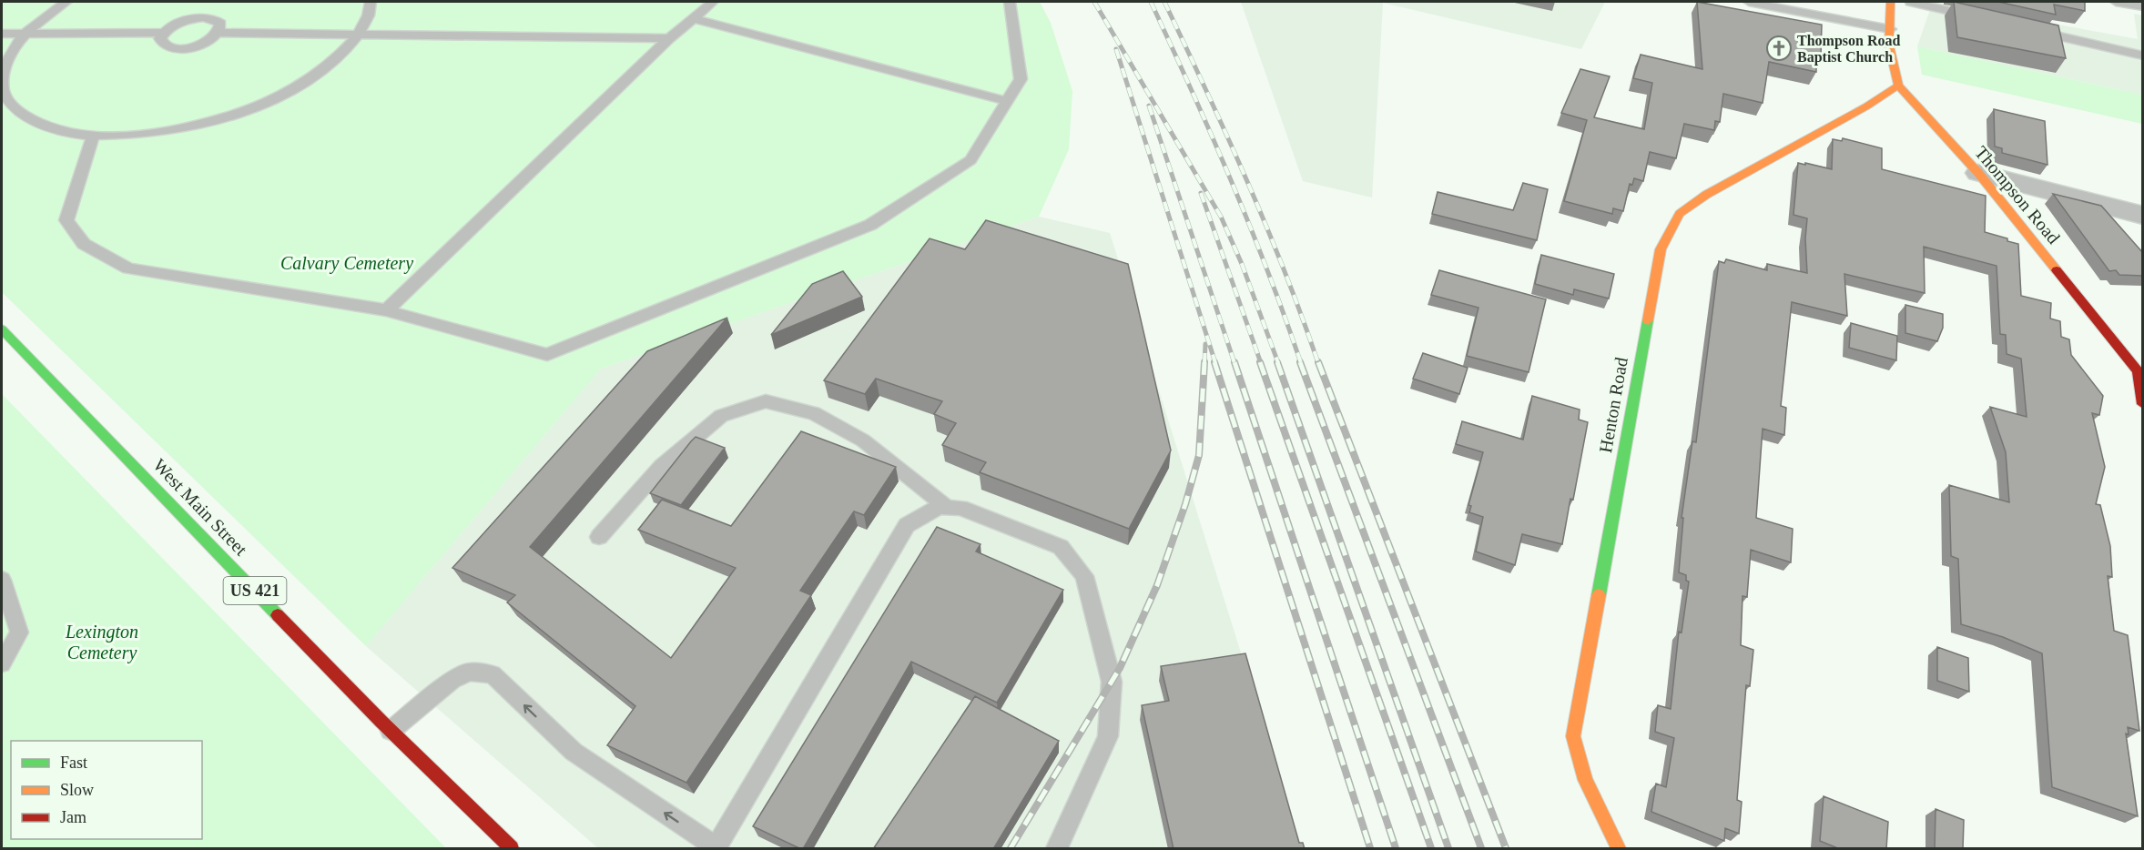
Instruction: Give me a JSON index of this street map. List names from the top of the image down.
{
  "streets": {
    "street": [
      "Thompson Road",
      "Henton Road",
      "West Main Street",
      "US 421"
    ]
  },
  "crossings": [
    ["Thompson Road", "Henton Road"]
  ],
  "parks": ["Calvary Cemetery", "Lexington Cemetery"],
  "places": {
    "church": ["Thompson Road Baptist Church"]
  },
  "legend": ["Fast", "Slow", "Jam"]
}
